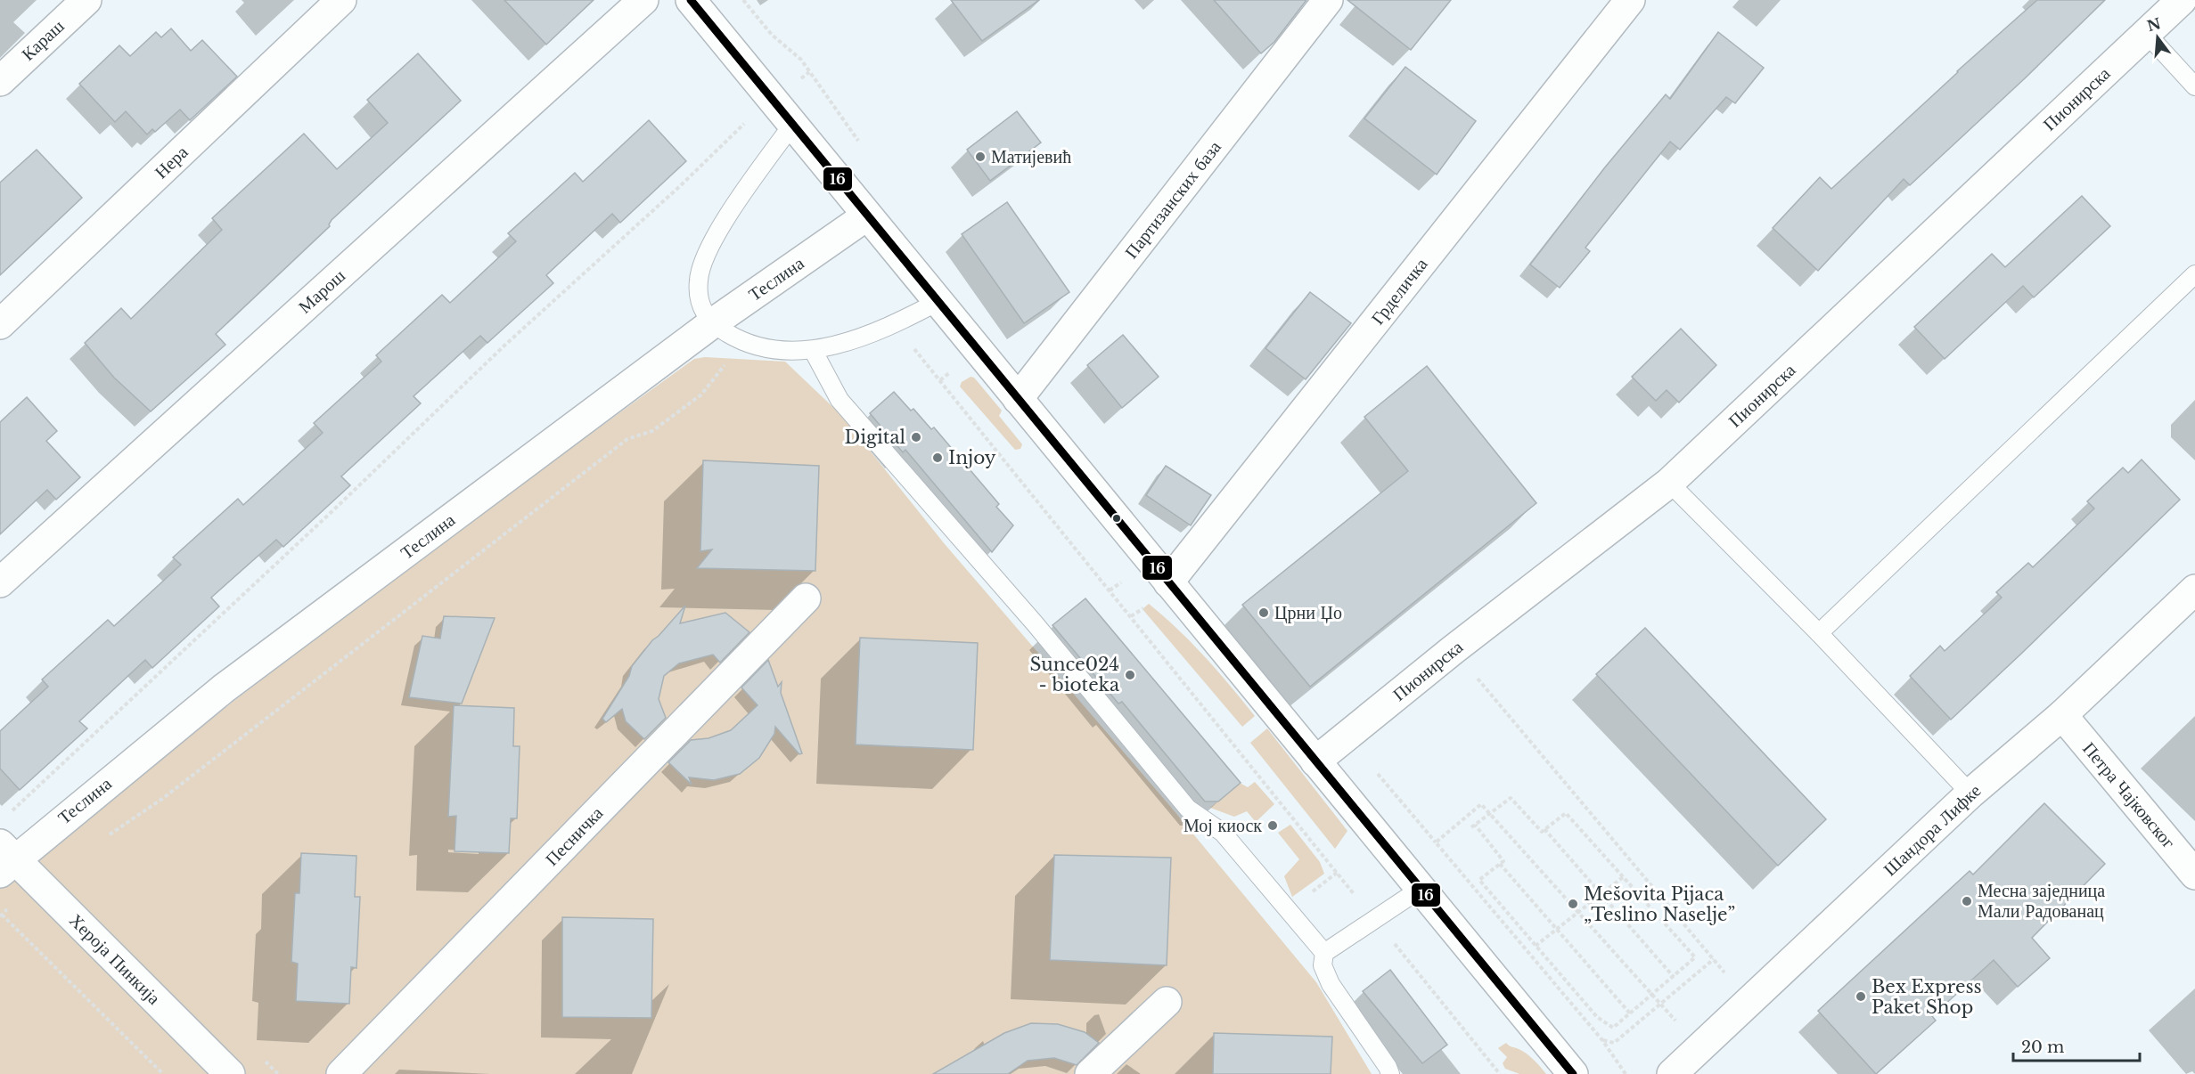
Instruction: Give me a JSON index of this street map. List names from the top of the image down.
{
  "streets": {
    "street": [
      "Караш",
      "Пионирска",
      "Нера",
      "Партизанских база",
      "Теслина",
      "Марош",
      "Грделичка",
      "Петра Чајковског",
      "Шандора Лифке",
      "Песничка",
      "Хероја Пинкија"
    ]
  },
  "crossings": [
    ["Теслина", "Хероја Пинкија"],
    ["Петра Чајковског", "Шандора Лифке"]
  ],
  "places": [
    "Матијевић",
    "Digital",
    "Injoy",
    "Црни Џо",
    "Sunce024 - bioteka",
    "Мој киоск",
    "Месна заједница Мали Радованац",
    "Mešovita Pijaca „Teslino Naselje”",
    "Bex Express Paket Shop"
  ],
  "lines": ["transit line 16"],
  "scale_bar": "20 m",
  "north": "top"
}
